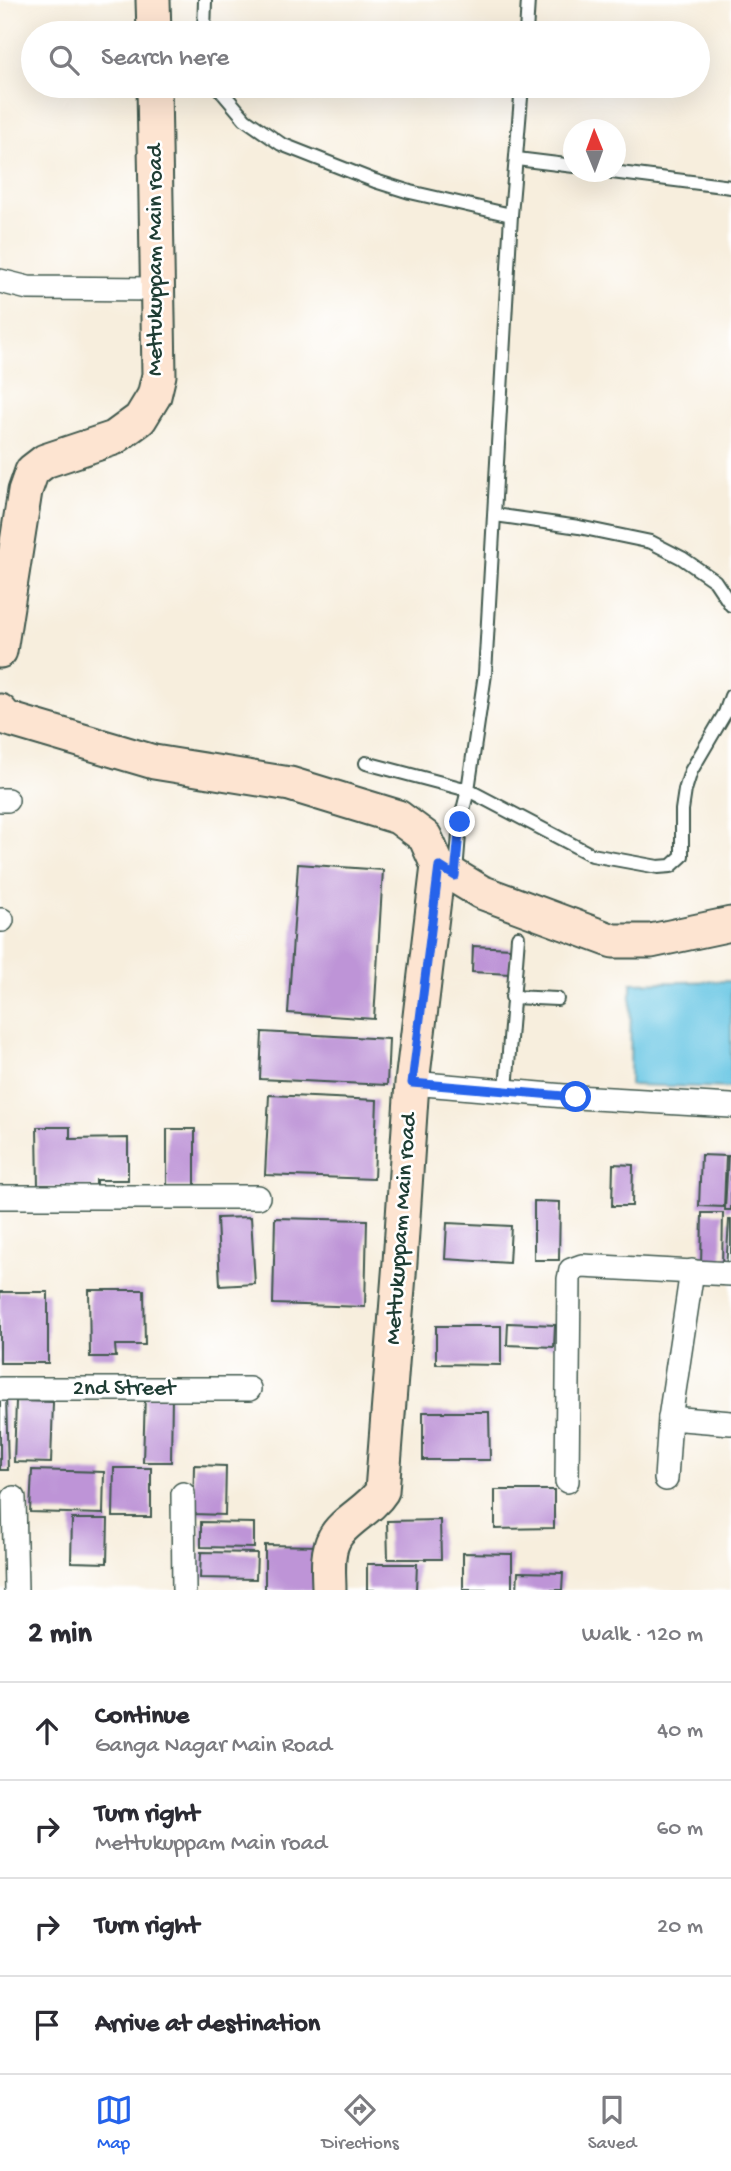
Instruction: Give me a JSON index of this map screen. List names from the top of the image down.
{
  "streets": {
    "main road": ["Mettukuppam Main road"],
    "street": ["2nd Street"]
  },
  "north": "top",
  "page": {
    "search": "Search here",
    "heading": ["2 min", "Walk · 120 m"],
    "list": [
      ["Continue", "Ganga Nagar Main Road", "40 m"],
      ["Turn right", "Mettukuppam Main road", "60 m"],
      ["Turn right", "20 m"],
      "Arrive at destination"
    ],
    "nav": ["Map", "Directions", "Saved"]
  }
}
